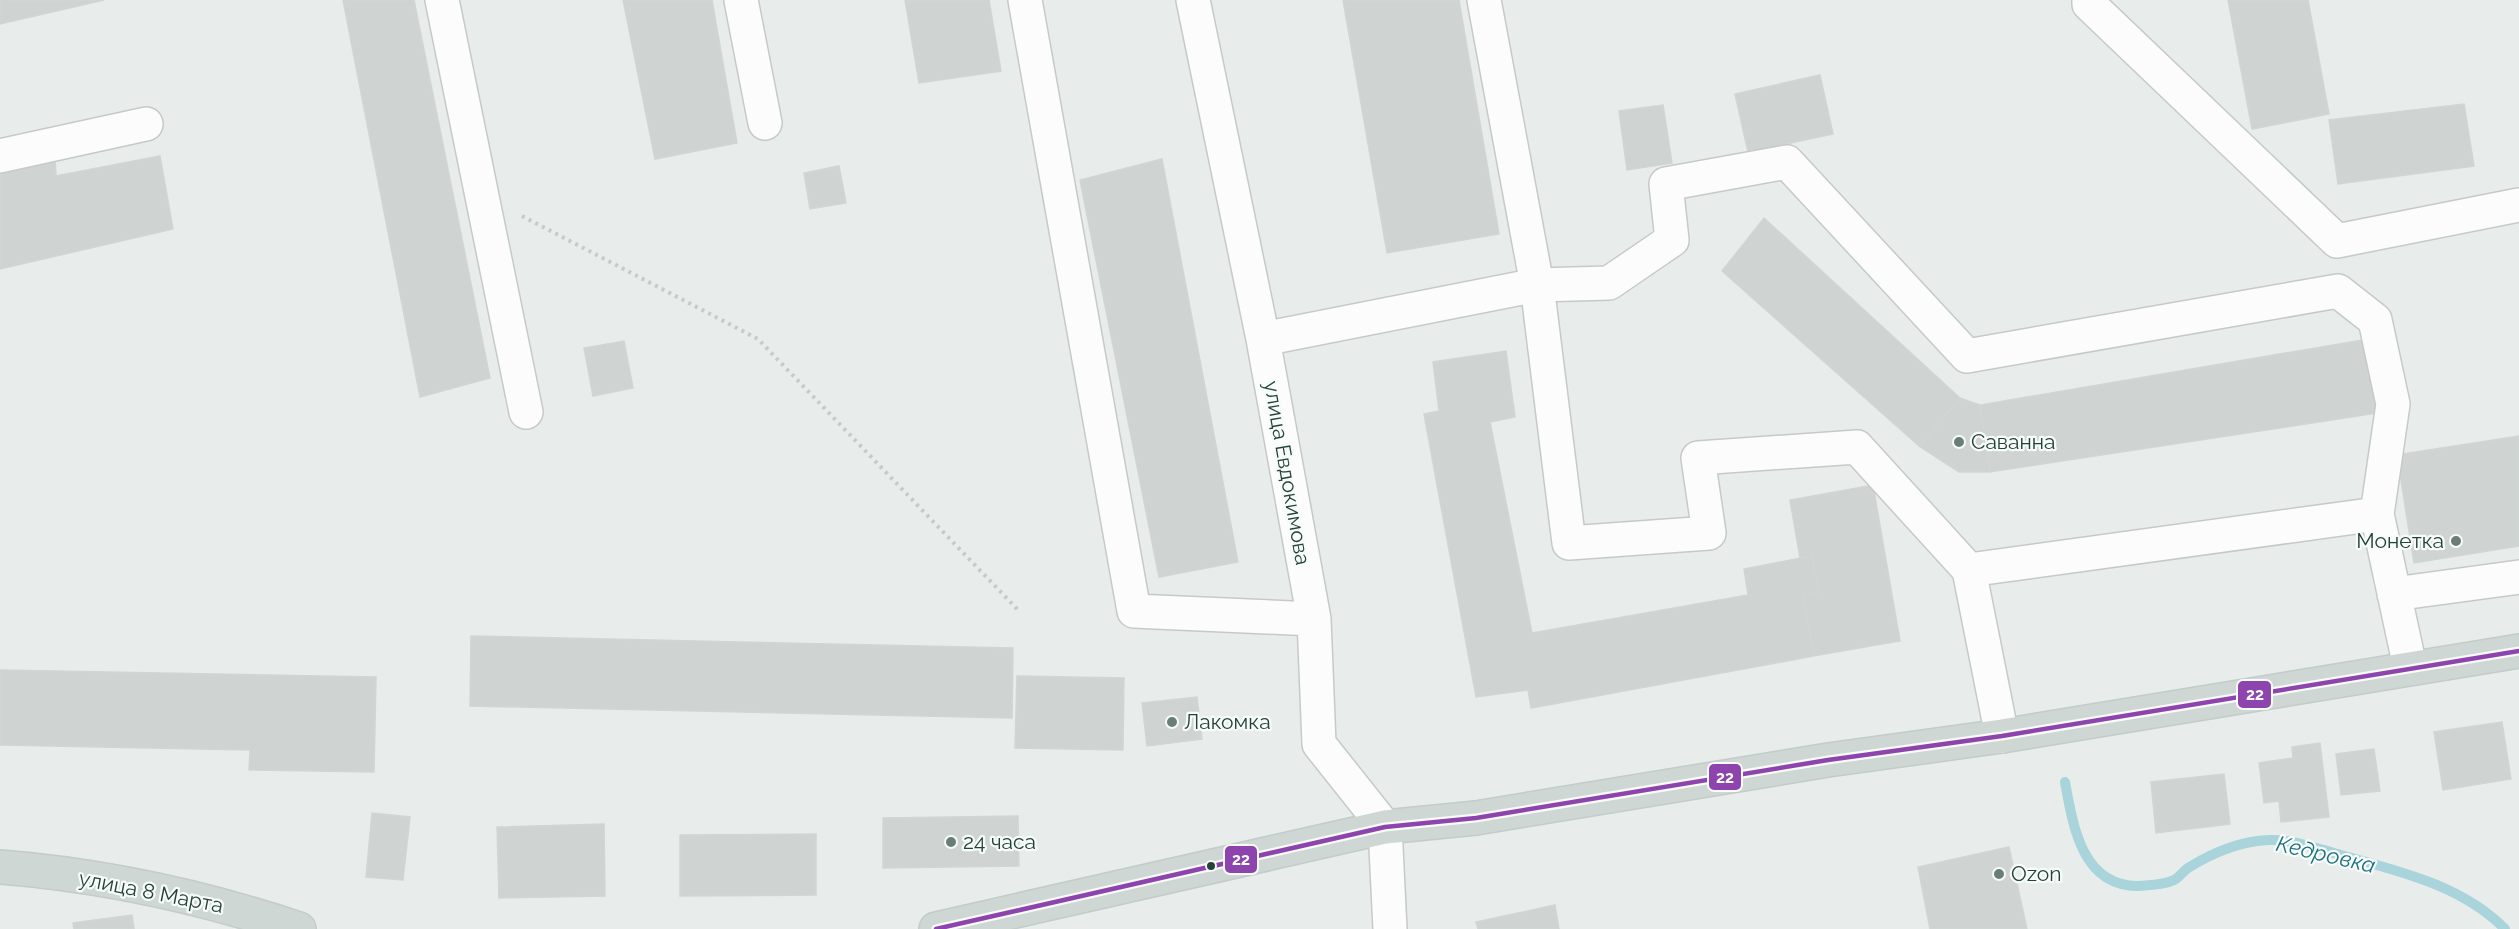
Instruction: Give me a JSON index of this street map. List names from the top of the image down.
{
  "streets": {
    "main road": ["улица 8 Марта"],
    "street": ["улица Евдокимова"]
  },
  "water": ["Кедровка"],
  "places": [
    "Саванна",
    "Монетка",
    "Лакомка",
    "24 часа",
    "Ozon"
  ],
  "lines": ["transit line 22"]
}
